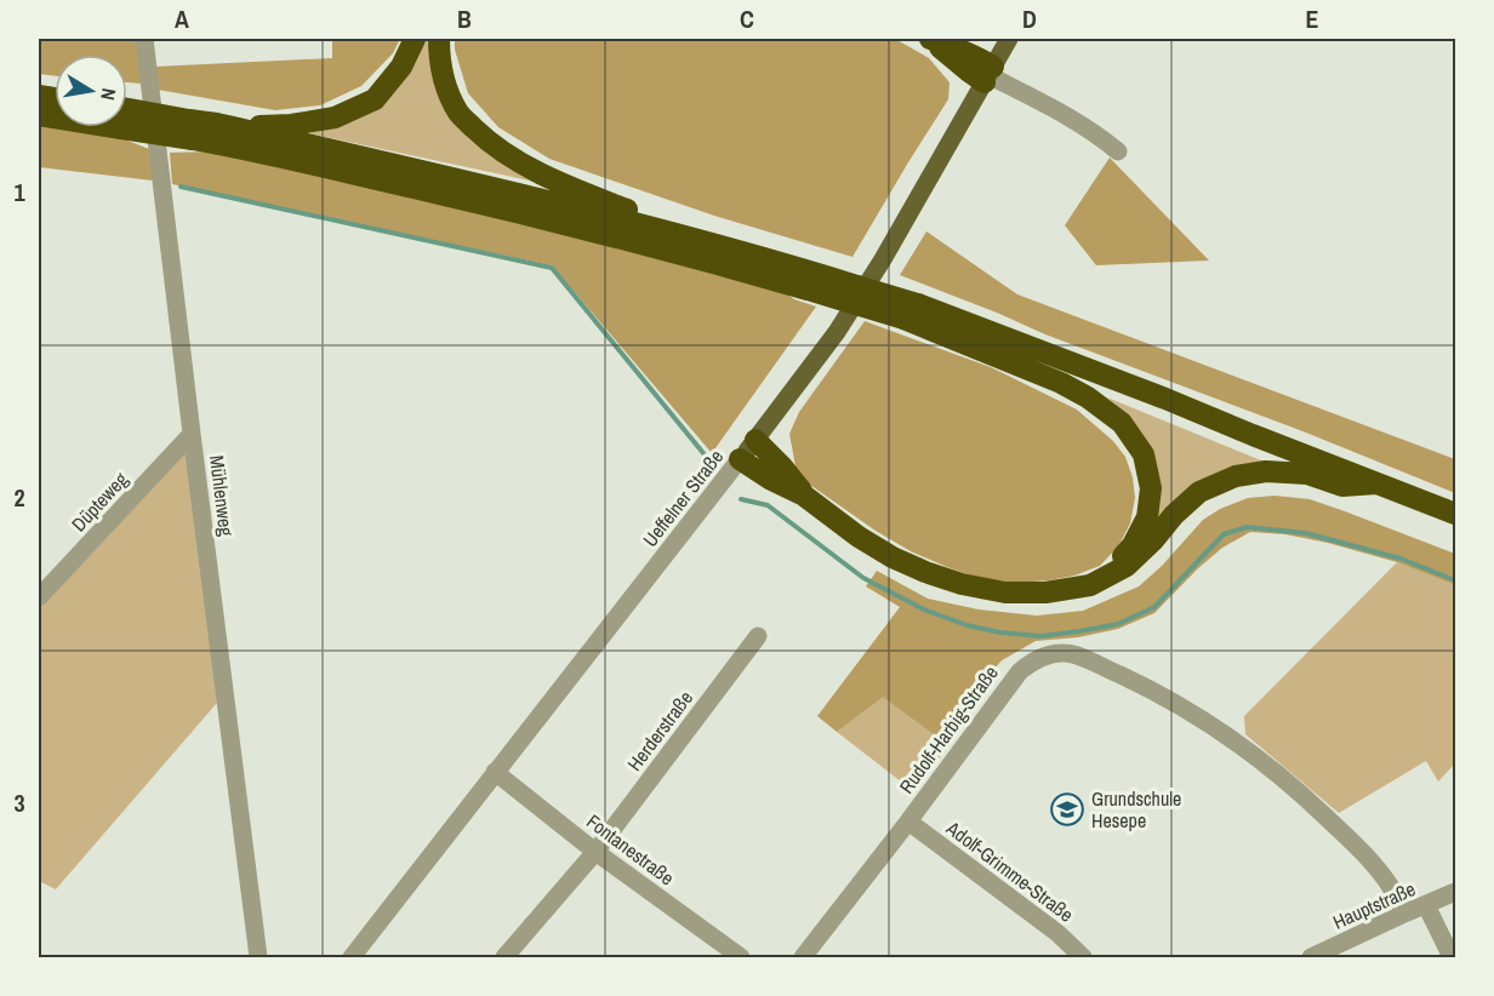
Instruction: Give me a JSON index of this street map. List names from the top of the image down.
{
  "streets": {
    "main road": ["Ueffelner Straße"],
    "street": [
      "Mühlenweg",
      "Düpteweg",
      "Rudolf-Harbig-Straße",
      "Herderstraße",
      "Fontanestraße",
      "Adolf-Grimme-Straße",
      "Hauptstraße"
    ]
  },
  "crossings": [
    ["Mühlenweg", "Düpteweg"],
    ["Ueffelner Straße", "Fontanestraße"],
    ["Rudolf-Harbig-Straße", "Adolf-Grimme-Straße"],
    ["Rudolf-Harbig-Straße", "Hauptstraße"],
    ["Herderstraße", "Fontanestraße"]
  ],
  "places": {
    "school or university": ["Grundschule Hesepe"]
  },
  "north": "right",
  "grid": {
    "columns": [
      "A",
      "B",
      "C",
      "D",
      "E"
    ],
    "rows": ["1", "2", "3"]
  }
}
